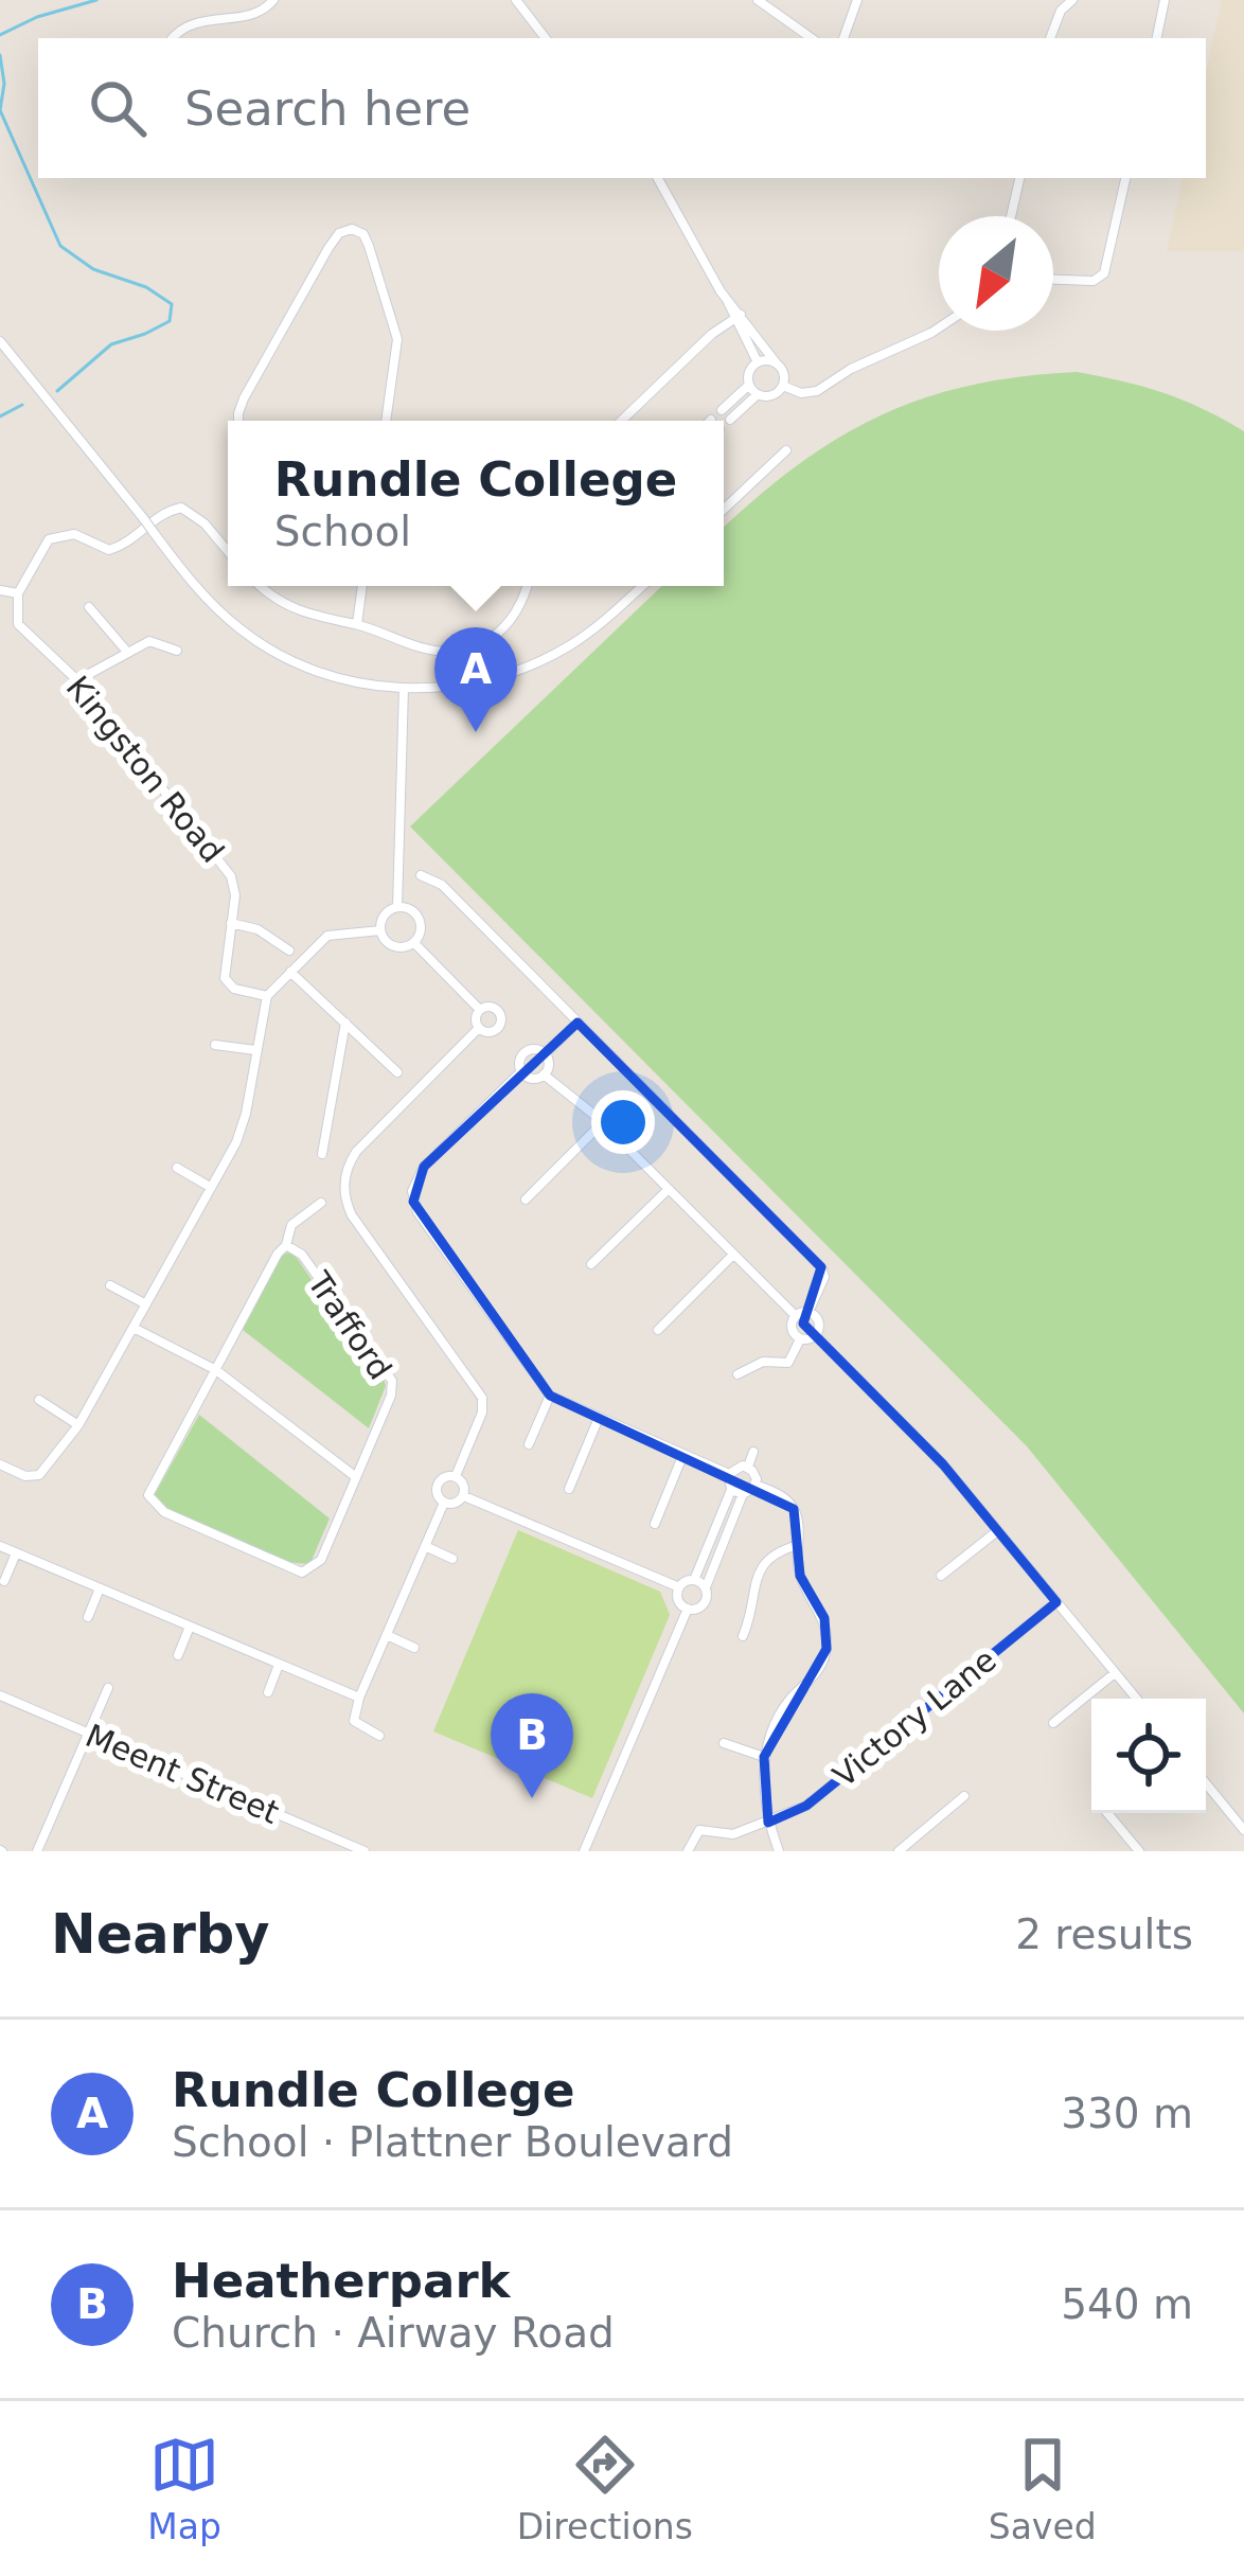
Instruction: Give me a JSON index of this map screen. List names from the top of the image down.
{
  "streets": {
    "street": [
      "Kingston Road",
      "Trafford",
      "Victory Lane",
      "Meent Street"
    ]
  },
  "north": "bottom left",
  "page": {
    "search": "Search here",
    "popup": ["Rundle College", "School"],
    "pins": ["A", "B"],
    "heading": ["Nearby", "2 results"],
    "list": [
      {
        "mark": "A",
        "name": "Rundle College",
        "note": "School · Plattner Boulevard",
        "value": "330 m"
      },
      {
        "mark": "B",
        "name": "Heatherpark",
        "note": "Church · Airway Road",
        "value": "540 m"
      }
    ],
    "nav": ["Map", "Directions", "Saved"]
  }
}
